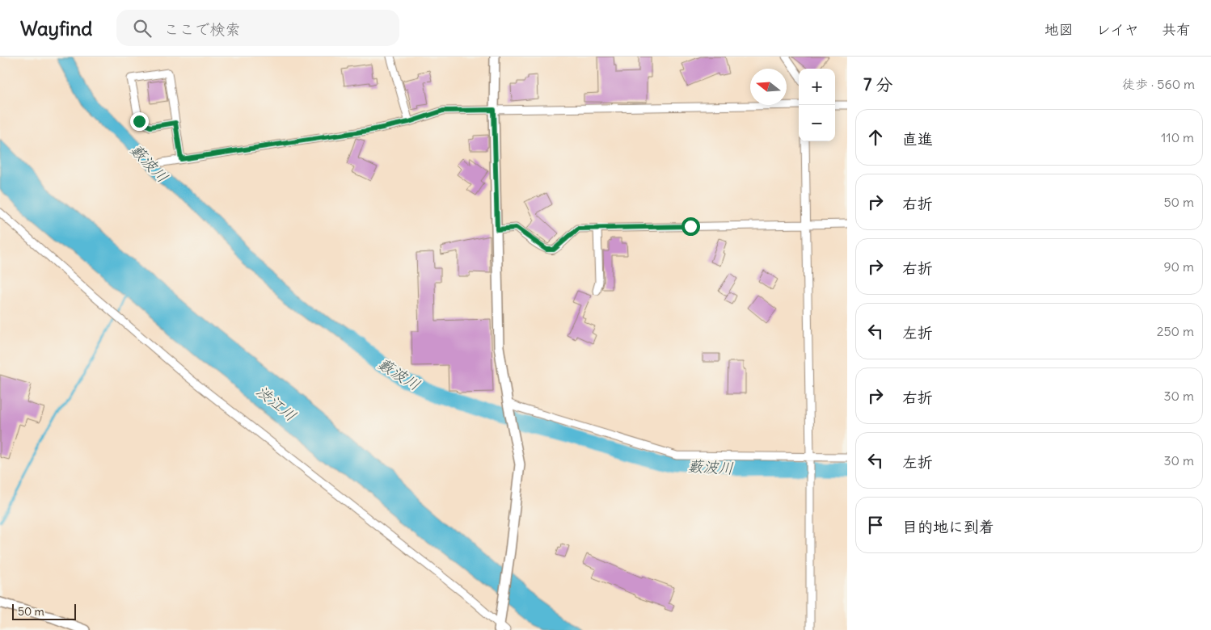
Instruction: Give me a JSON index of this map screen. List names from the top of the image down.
{
  "water": ["藪波川", "渋江川"],
  "scale_bar": "50 m",
  "north": "left",
  "page": {
    "header": "Wayfind",
    "search": "ここで検索",
    "nav": ["地図", "レイヤ", "共有"],
    "heading": ["7 分", "徒歩 · 560 m"],
    "map_buttons": ["+", "−"],
    "list": [
      ["直進", "110 m"],
      ["右折", "50 m"],
      ["右折", "90 m"],
      ["左折", "250 m"],
      ["右折", "30 m"],
      ["左折", "30 m"],
      "目的地に到着"
    ],
    "scale": "50 m"
  }
}
